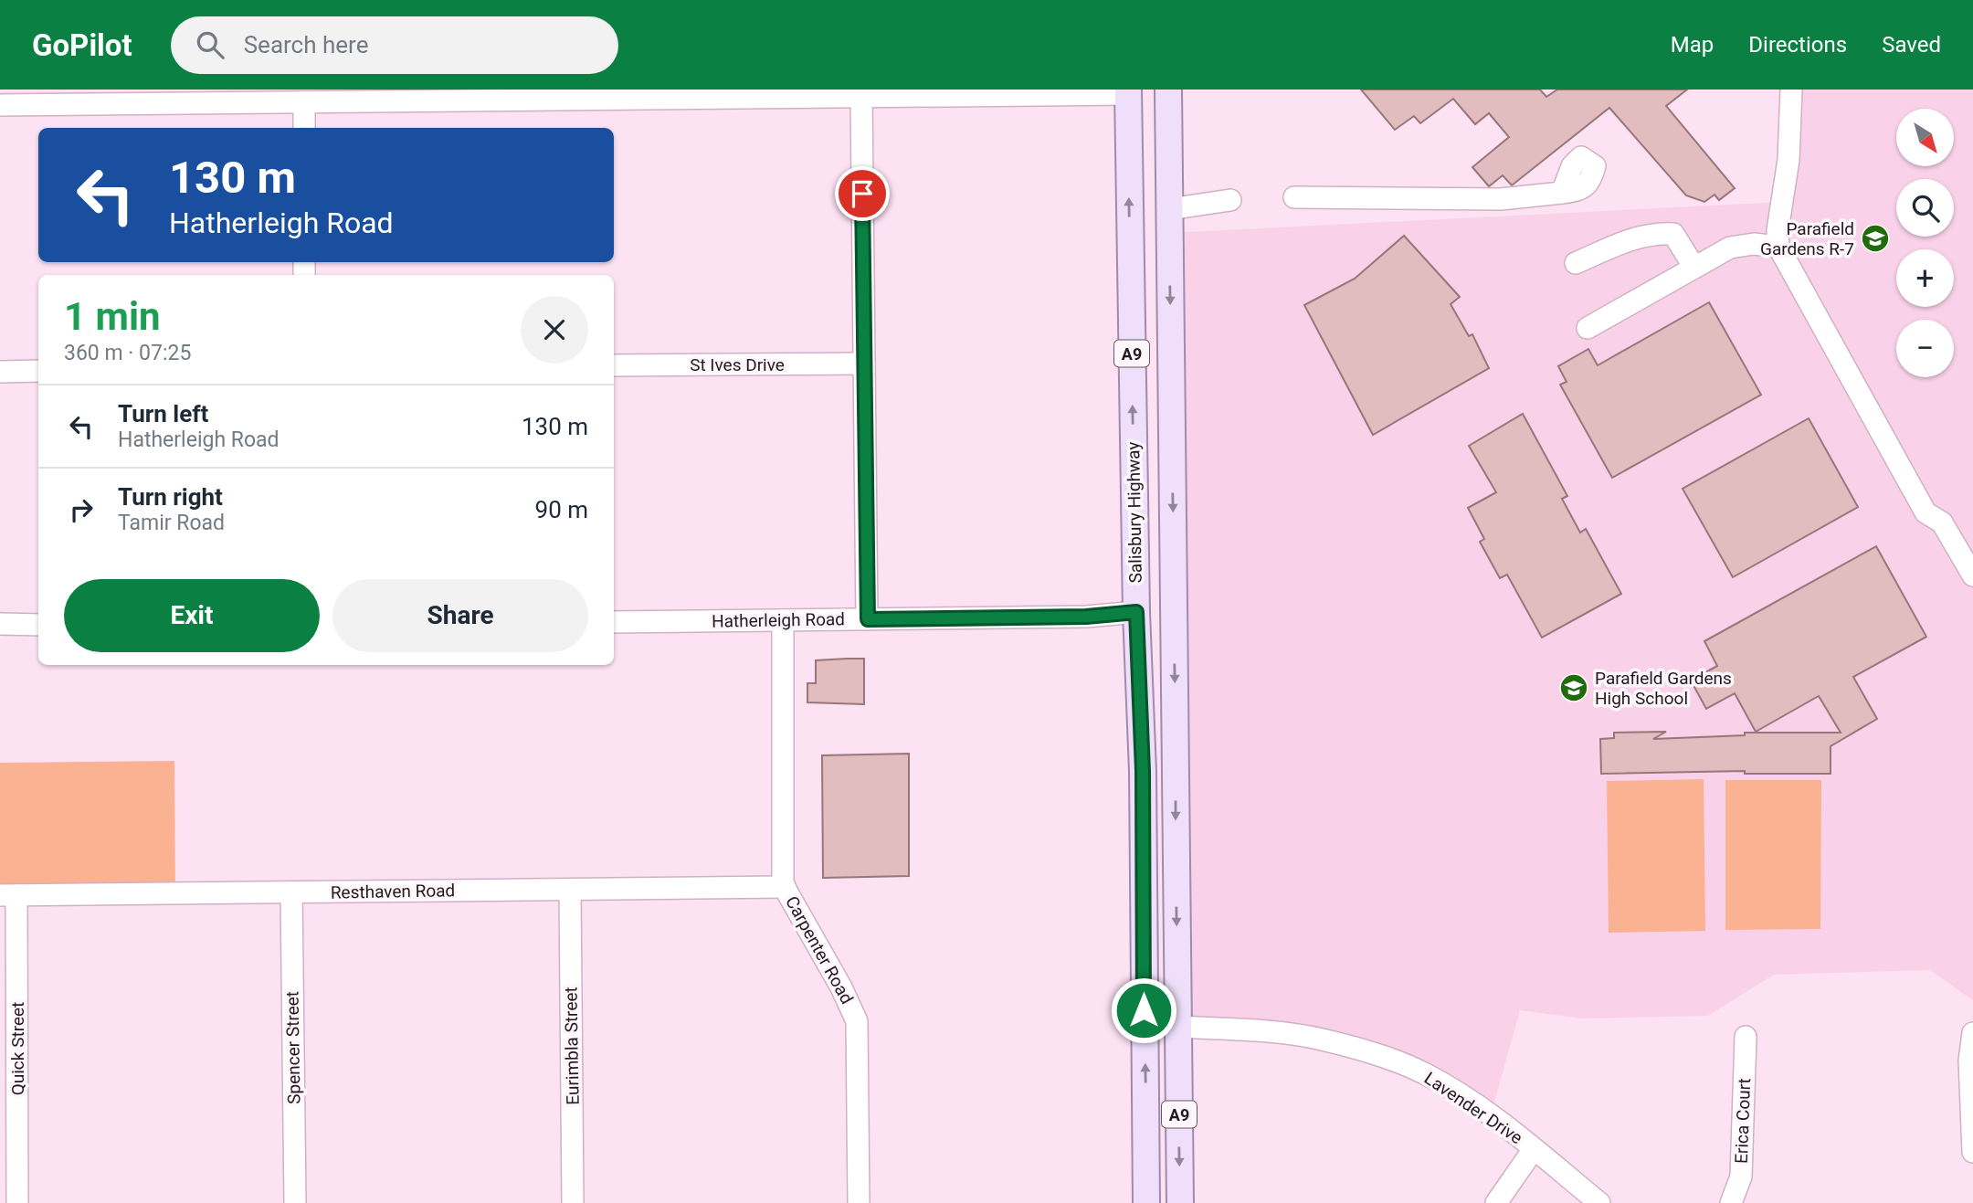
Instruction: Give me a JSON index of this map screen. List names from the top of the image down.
{
  "streets": {
    "main road": ["A9", "Salisbury Highway"],
    "street": [
      "St Ives Drive",
      "Hatherleigh Road",
      "Resthaven Road",
      "Carpenter Road",
      "Eurimbla Street",
      "Spencer Street",
      "Quick Street",
      "Lavender Drive",
      "Erica Court"
    ]
  },
  "crossings": [
    ["A9", "Lavender Drive"],
    ["Salisbury Highway", "Hatherleigh Road"],
    ["Hatherleigh Road", "Carpenter Road"],
    ["Resthaven Road", "Carpenter Road"],
    ["Resthaven Road", "Eurimbla Street"],
    ["Resthaven Road", "Spencer Street"],
    ["Resthaven Road", "Quick Street"]
  ],
  "places": {
    "school or university": ["Parafield Gardens R-7", "Parafield Gardens High School"]
  },
  "north": "bottom right",
  "page": {
    "header": "GoPilot",
    "search": "Search here",
    "nav": ["Map", "Directions", "Saved"],
    "map_buttons": ["+", "−"],
    "turn": ["130 m", "Hatherleigh Road"],
    "heading": ["1 min", "360 m · 07:25"],
    "list": [
      {
        "name": "Turn left",
        "note": "Hatherleigh Road",
        "value": "130 m"
      },
      {
        "name": "Turn right",
        "note": "Tamir Road",
        "value": "90 m"
      }
    ],
    "buttons": ["Exit", "Share"]
  }
}
